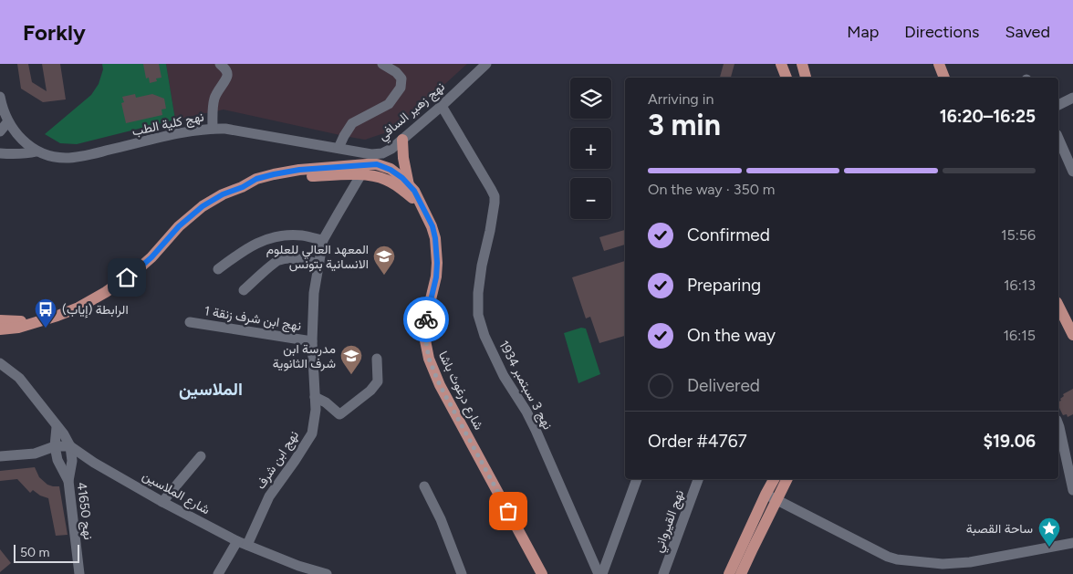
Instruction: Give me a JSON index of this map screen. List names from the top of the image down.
{
  "streets": {
    "main road": ["شارع درغوث باشا"],
    "street": [
      "نهج زهير السافي",
      "نهج كلية الطب",
      "نهج ابن شرف زنقة 1",
      "نهج 3 سبتمبر 1934",
      "نهج ابن شرف",
      "شارع الملاسين",
      "نهج 41650",
      "نهج القيرواني"
    ]
  },
  "crossings": [
    ["نهج زهير السافي", "نهج كلية الطب"],
    ["نهج زهير السافي", "نهج 3 سبتمبر 1934"],
    ["نهج زهير السافي", "شارع درغوث باشا"],
    ["نهج زهير السافي", "نهج ابن شرف"],
    ["نهج كلية الطب", "شارع درغوث باشا"],
    ["نهج كلية الطب", "نهج ابن شرف"],
    ["نهج ابن شرف زنقة 1", "نهج ابن شرف"],
    ["شارع درغوث باشا", "نهج ابن شرف"],
    ["نهج ابن شرف", "شارع الملاسين"],
    ["شارع الملاسين", "نهج 41650"]
  ],
  "districts": ["الملاسين"],
  "places": {
    "school or university": ["المعهد العالي للعلوم الانسانية بتونس", "مدرسة ابن شرف الثانوية"],
    "bus stop": ["الرابطة (إياب)"],
    "place": ["ساحة القصبة"]
  },
  "scale_bar": "50 m",
  "page": {
    "header": "Forkly",
    "nav": ["Map", "Directions", "Saved"],
    "map_buttons": ["+", "−"],
    "heading": ["3 min", "Arriving in", "16:20–16:25"],
    "panel": ["Order #4767", "$19.06"],
    "bar": "On the way · 350 m",
    "list": [
      ["Confirmed", "15:56"],
      ["Preparing", "16:13"],
      ["On the way", "16:15"],
      "Delivered"
    ],
    "scale": "50 m"
  }
}
